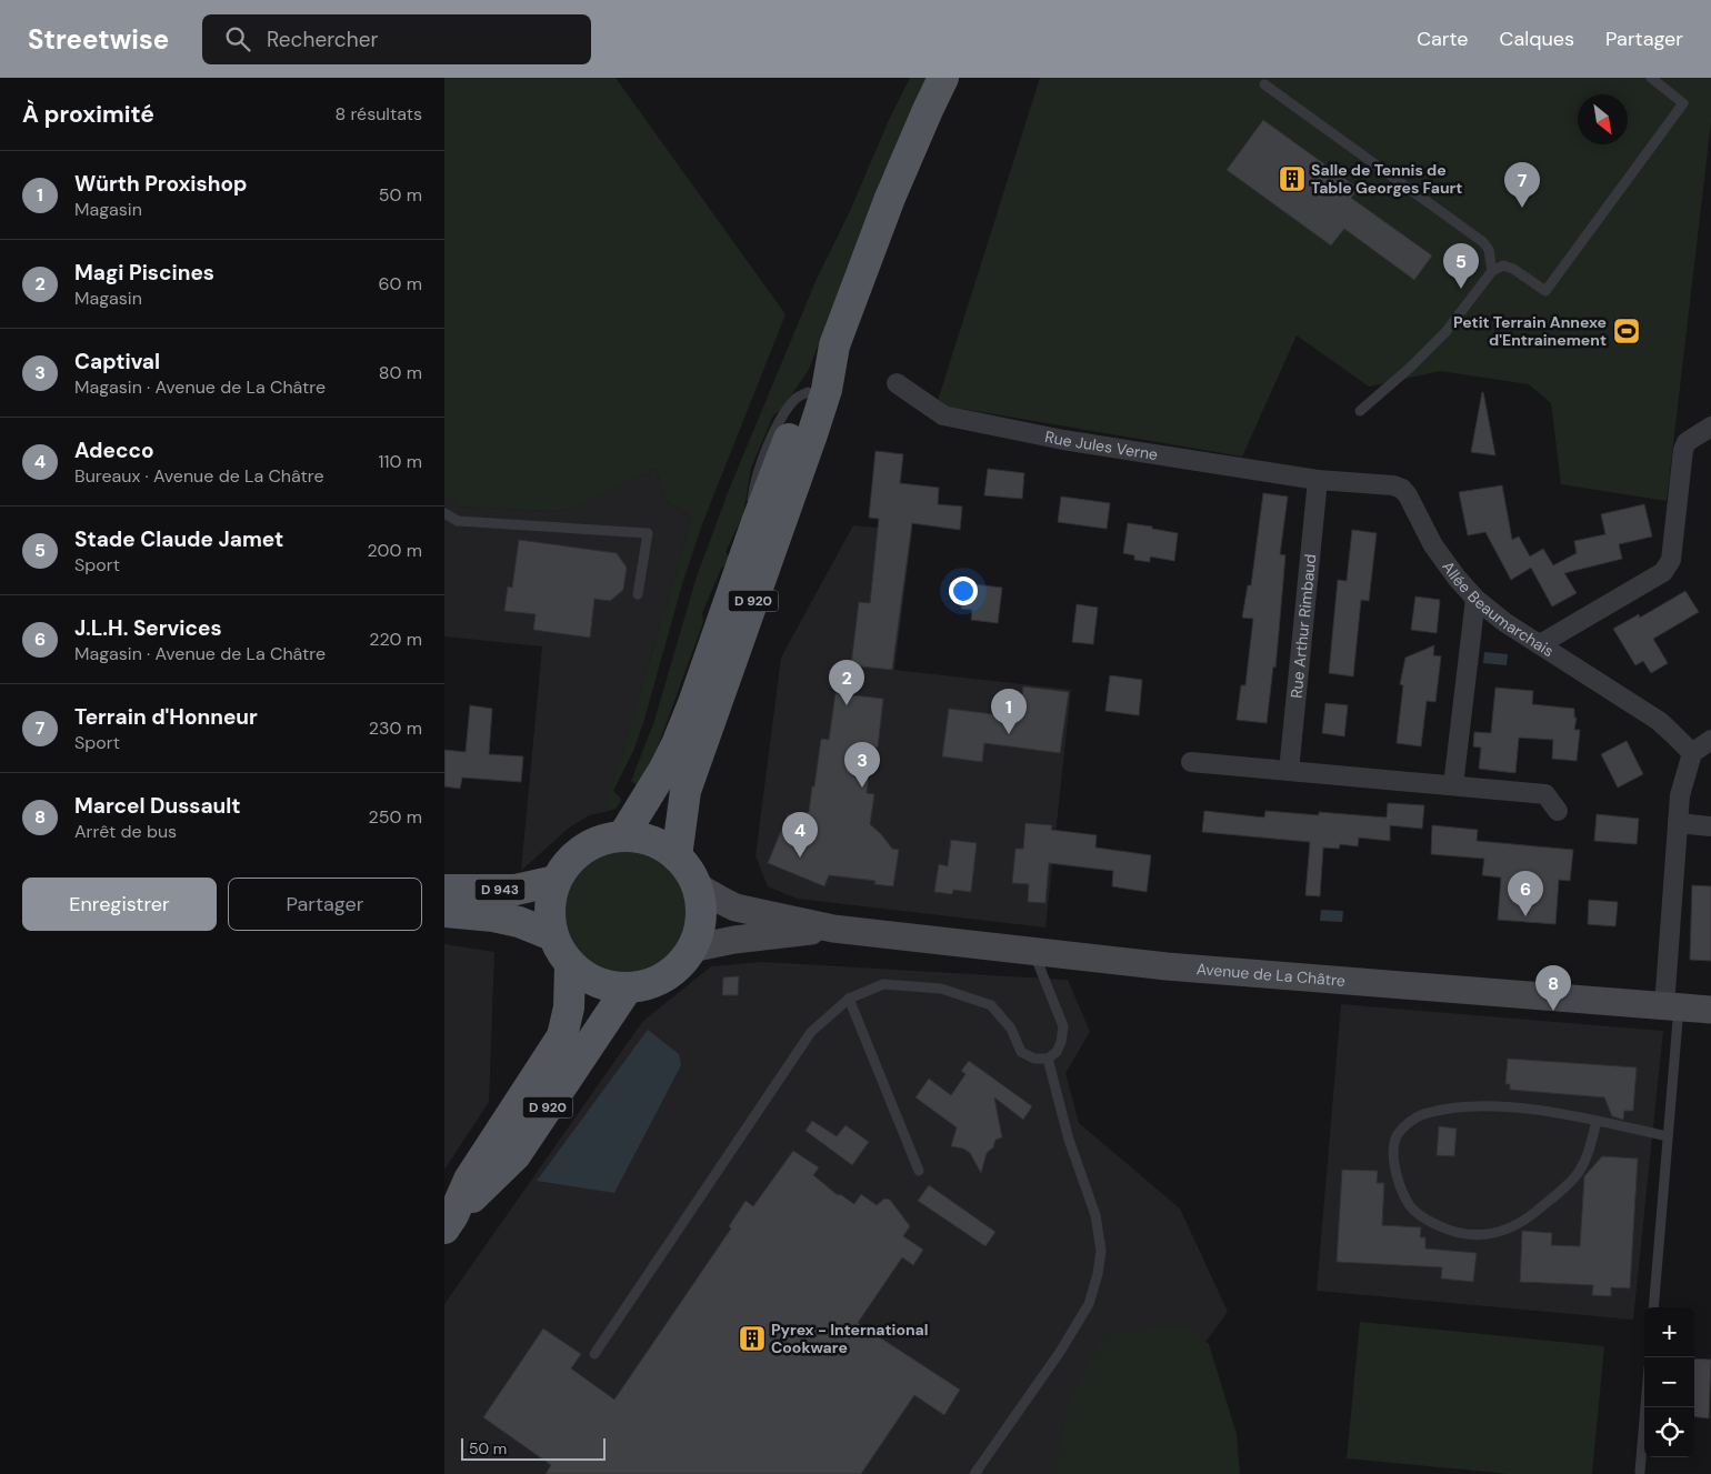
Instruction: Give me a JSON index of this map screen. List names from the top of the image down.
{
  "streets": {
    "main road": ["D 920", "D 943", "Avenue de La Châtre"],
    "street": ["Rue Jules Verne", "Allée Beaumarchais", "Rue Arthur Rimbaud"]
  },
  "crossings": [
    ["Rue Jules Verne", "Allée Beaumarchais"],
    ["Rue Jules Verne", "Rue Arthur Rimbaud"],
    ["D 920", "D 943"],
    ["D 920", "Avenue de La Châtre"],
    ["Allée Beaumarchais", "Rue Arthur Rimbaud"],
    ["D 943", "Avenue de La Châtre"]
  ],
  "places": {
    "building": ["Salle de Tennis de Table Georges Faurt", "Pyrex - International Cookware"],
    "sports": ["Petit Terrain Annexe d'Entrainement"]
  },
  "scale_bar": "50 m",
  "north": "bottom right",
  "page": {
    "header": "Streetwise",
    "search": "Rechercher",
    "nav": ["Carte", "Calques", "Partager"],
    "heading": ["À proximité", "8 résultats"],
    "list": [
      {
        "mark": "1",
        "name": "Würth Proxishop",
        "note": "Magasin",
        "value": "50 m"
      },
      {
        "mark": "2",
        "name": "Magi Piscines",
        "note": "Magasin",
        "value": "60 m"
      },
      {
        "mark": "3",
        "name": "Captival",
        "note": "Magasin · Avenue de La Châtre",
        "value": "80 m"
      },
      {
        "mark": "4",
        "name": "Adecco",
        "note": "Bureaux · Avenue de La Châtre",
        "value": "110 m"
      },
      {
        "mark": "5",
        "name": "Stade Claude Jamet",
        "note": "Sport",
        "value": "200 m"
      },
      {
        "mark": "6",
        "name": "J.L.H. Services",
        "note": "Magasin · Avenue de La Châtre",
        "value": "220 m"
      },
      {
        "mark": "7",
        "name": "Terrain d'Honneur",
        "note": "Sport",
        "value": "230 m"
      },
      {
        "mark": "8",
        "name": "Marcel Dussault",
        "note": "Arrêt de bus",
        "value": "250 m"
      }
    ],
    "pins": [
      "7",
      "5",
      "2",
      "1",
      "3",
      "4",
      "6",
      "8"
    ],
    "buttons": ["Enregistrer", "Partager"],
    "map_buttons": ["+", "−"],
    "scale": "50 m"
  }
}
